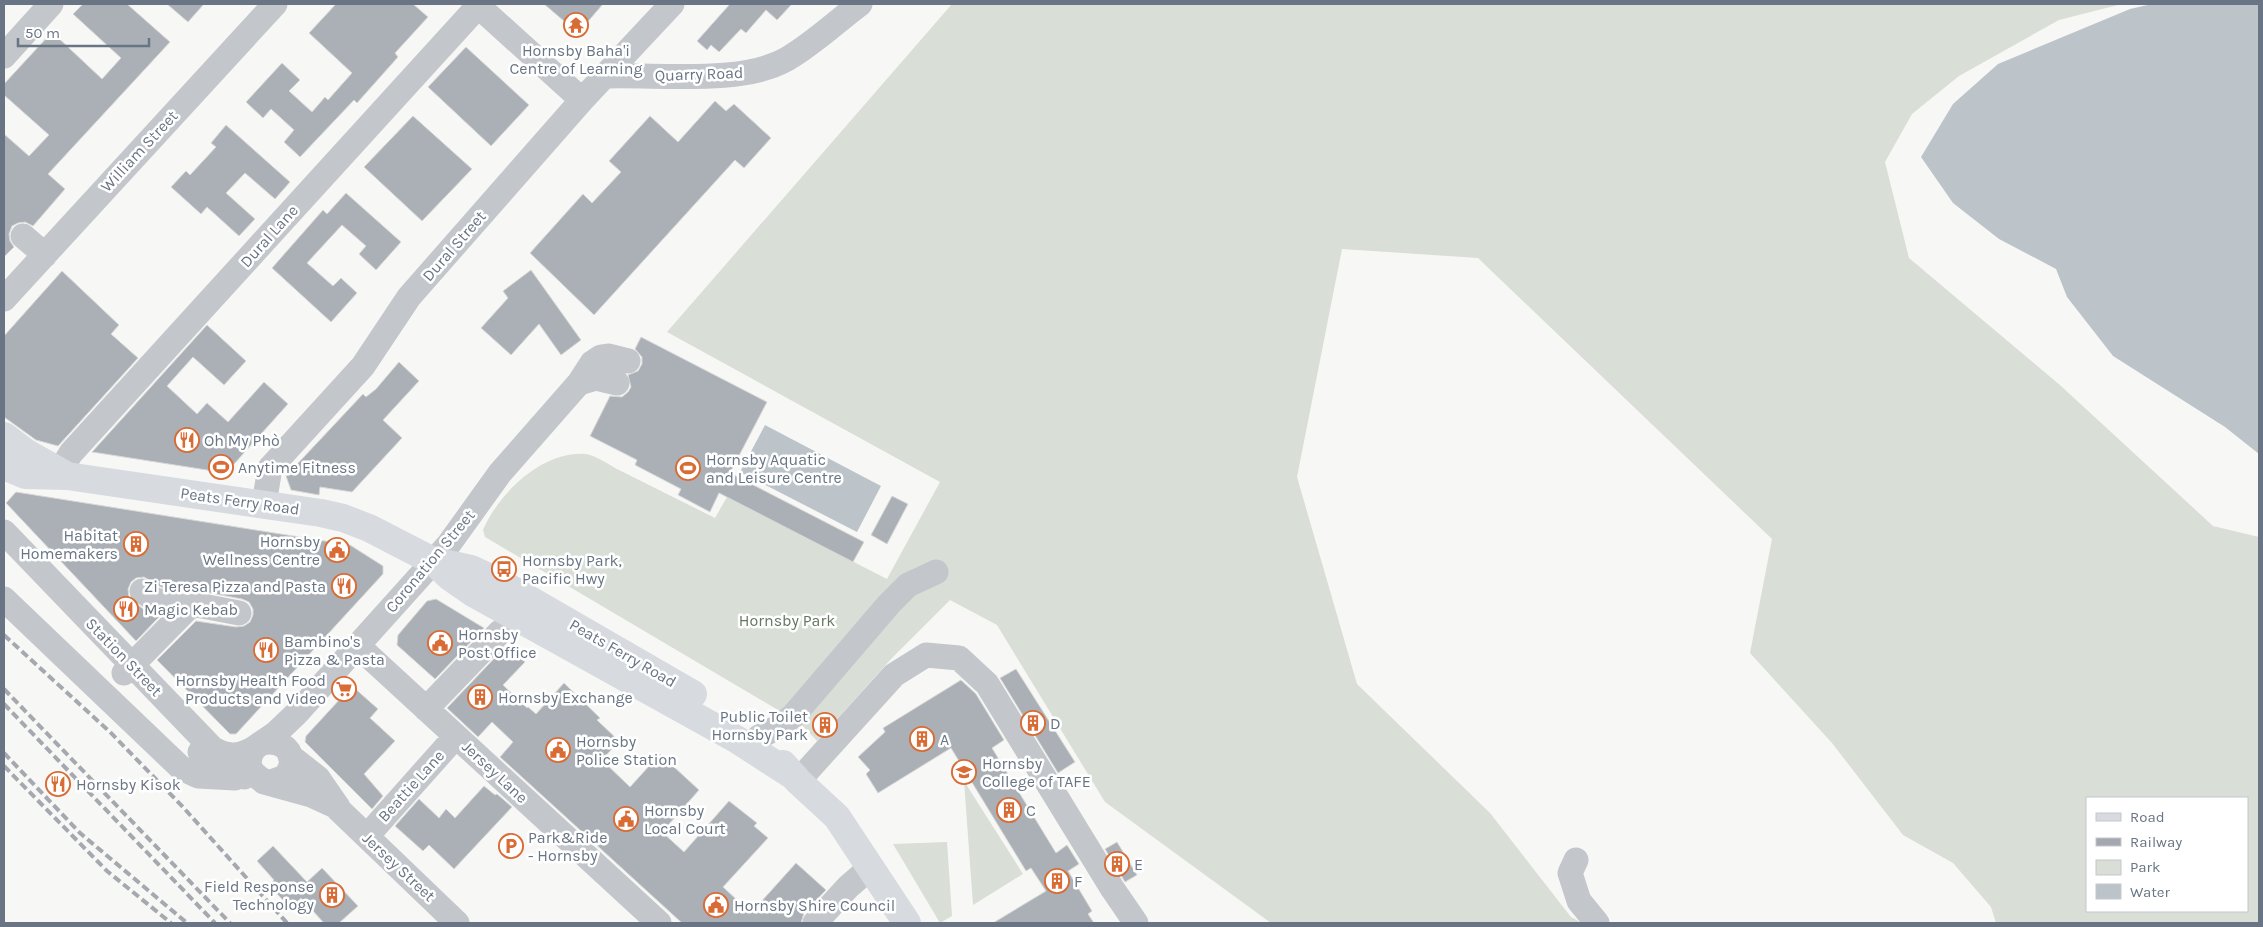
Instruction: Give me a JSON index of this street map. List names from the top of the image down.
{
  "streets": {
    "main road": ["Peats Ferry Road"],
    "street": [
      "Quarry Road",
      "William Street",
      "Dural Lane",
      "Dural Street",
      "Coronation Street",
      "Station Street",
      "Jersey Lane",
      "Beattie Lane",
      "Jersey Street"
    ]
  },
  "crossings": [
    ["Quarry Road", "Dural Street"],
    ["Dural Lane", "Peats Ferry Road"],
    ["Dural Street", "Peats Ferry Road"],
    ["Peats Ferry Road", "Coronation Street"],
    ["Coronation Street", "Station Street"],
    ["Coronation Street", "Jersey Lane"],
    ["Coronation Street", "Jersey Street"],
    ["Station Street", "Jersey Street"],
    ["Jersey Lane", "Beattie Lane"],
    ["Beattie Lane", "Jersey Street"]
  ],
  "parks": ["Hornsby Park"],
  "places": {
    "temple": ["Hornsby Baha'i Centre of Learning"],
    "restaurant": [
      "Oh My Phò",
      "Zi Teresa Pizza and Pasta",
      "Magic Kebab",
      "Bambino's Pizza & Pasta",
      "Hornsby Kisok"
    ],
    "sports": ["Anytime Fitness", "Hornsby Aquatic and Leisure Centre"],
    "building": [
      "Habitat Homemakers",
      "Hornsby Exchange",
      "D",
      "Public Toilet Hornsby Park",
      "A",
      "C",
      "E",
      "F",
      "Field Response Technology"
    ],
    "public building": [
      "Hornsby Wellness Centre",
      "Hornsby Post Office",
      "Hornsby Police Station",
      "Hornsby Local Court",
      "Hornsby Shire Council"
    ],
    "bus stop": ["Hornsby Park, Pacific Hwy"],
    "supermarket": ["Hornsby Health Food Products and Video"],
    "school or university": ["Hornsby College of TAFE"],
    "parking": ["Park&Ride - Hornsby"]
  },
  "legend": [
    "Road",
    "Railway",
    "Park",
    "Water"
  ],
  "scale_bar": "50 m"
}
